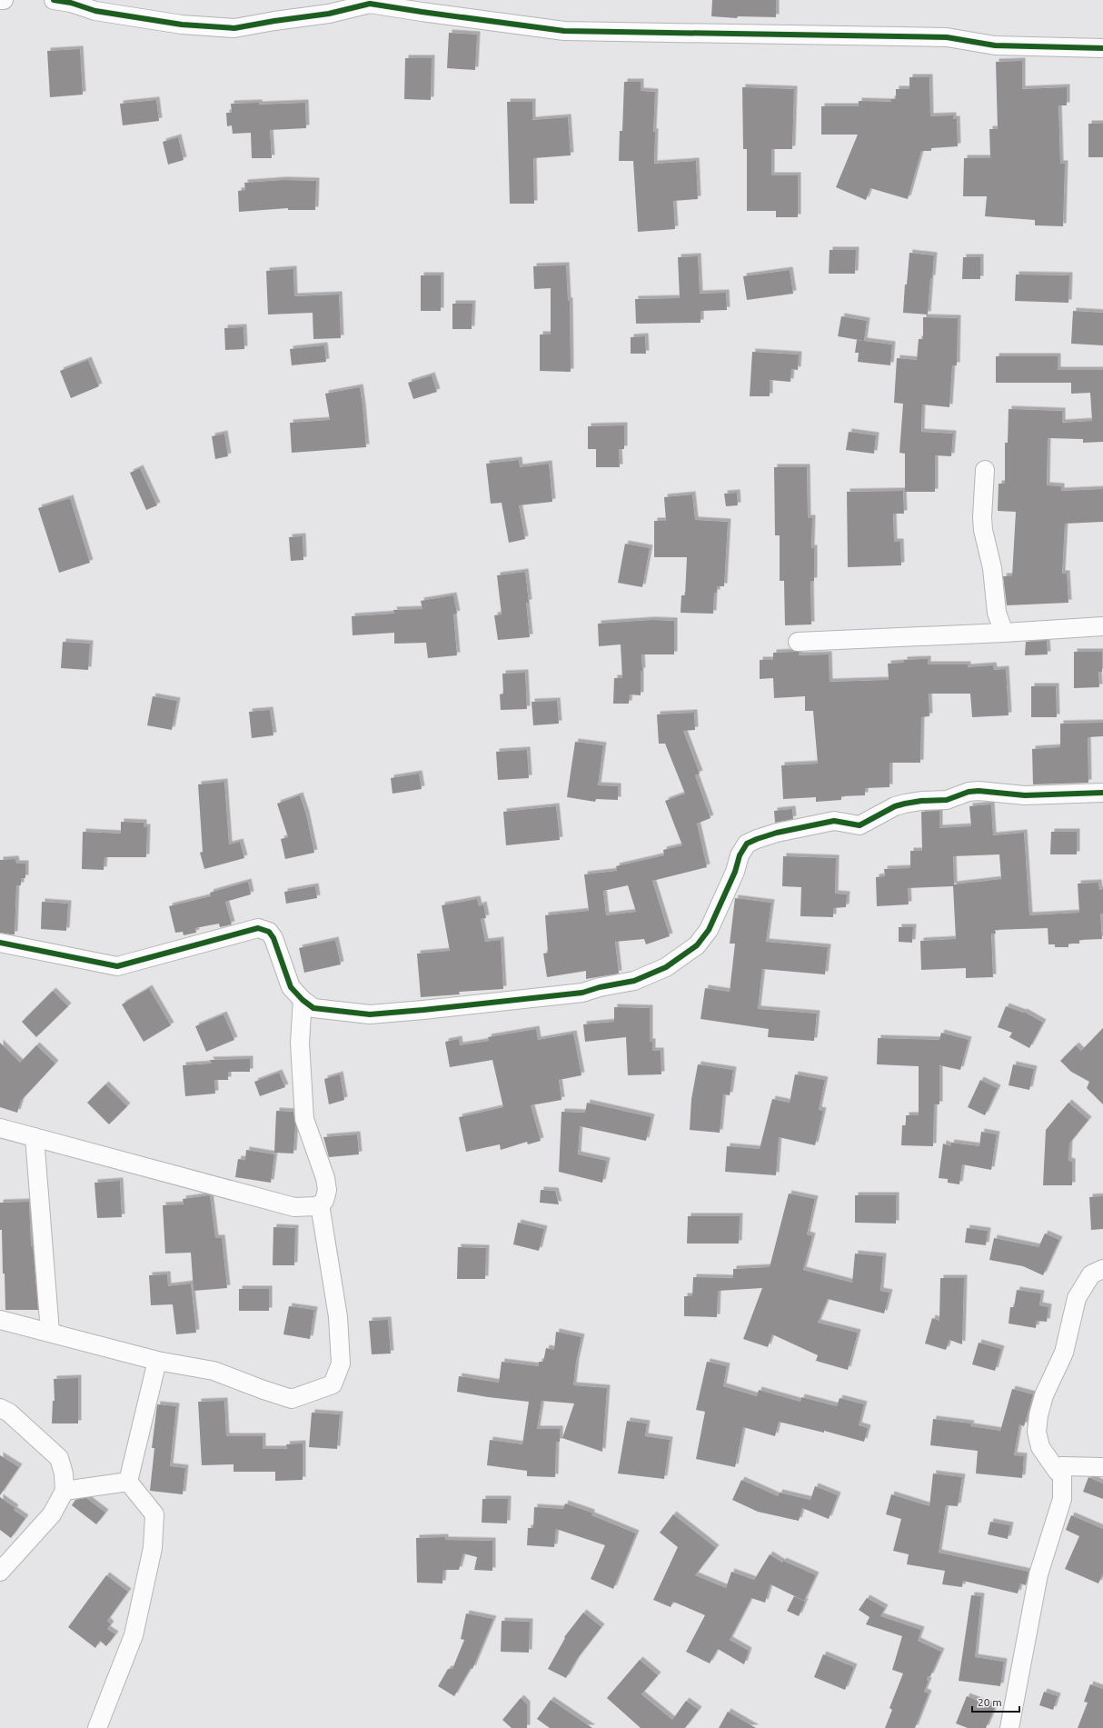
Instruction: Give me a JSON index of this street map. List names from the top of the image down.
{
  "scale_bar": "20 m"
}
